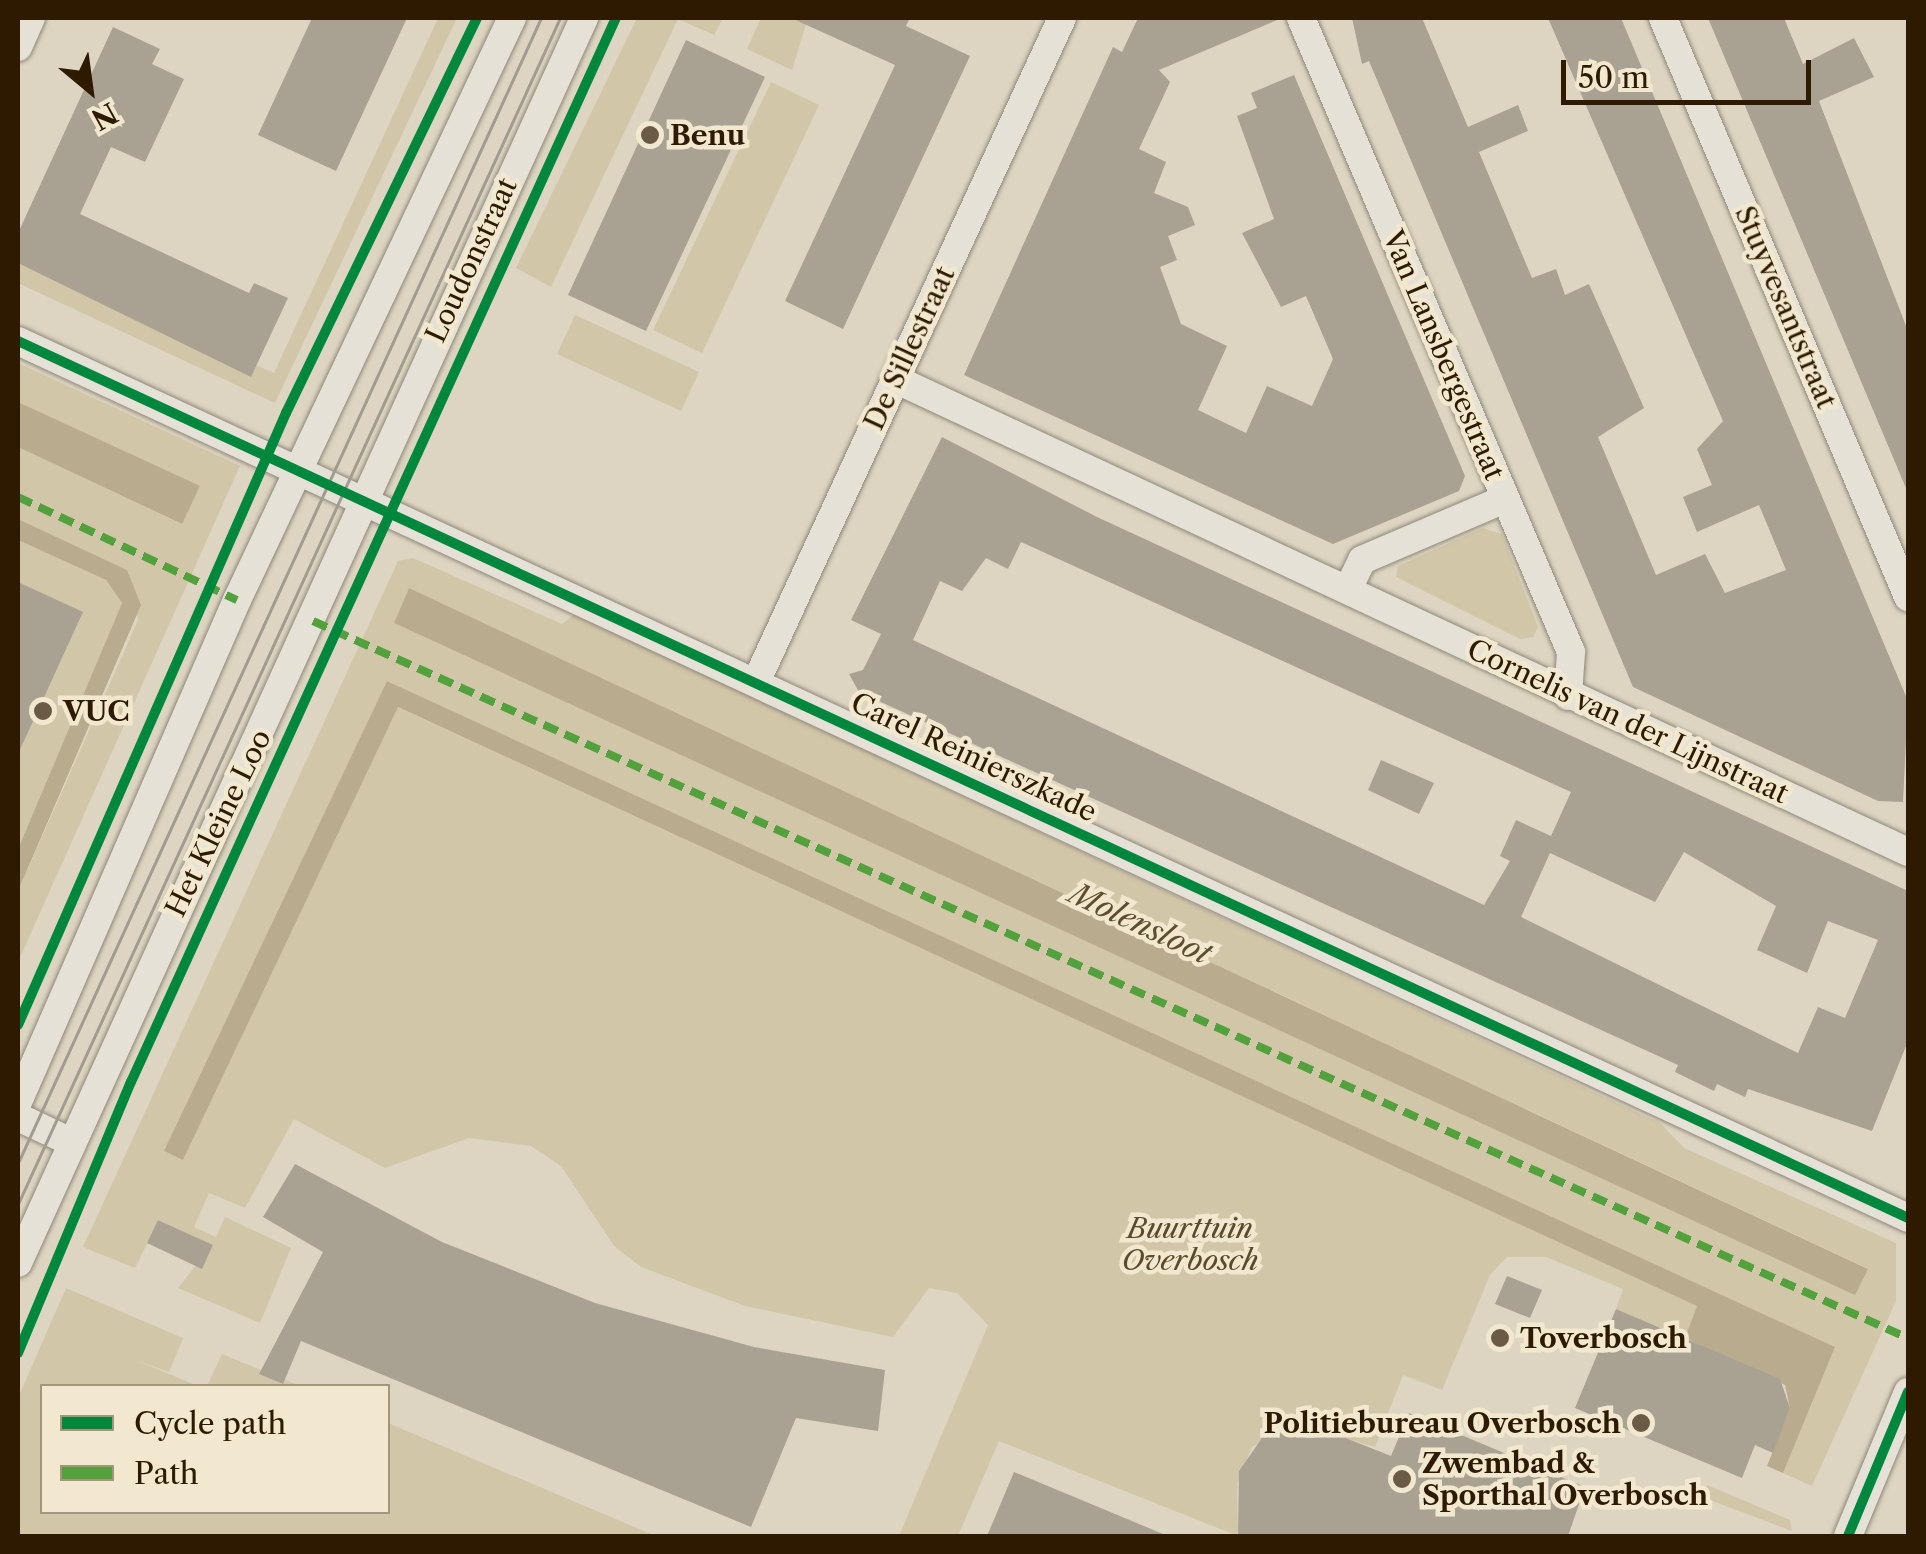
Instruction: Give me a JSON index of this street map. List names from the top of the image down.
{
  "streets": {
    "street": [
      "Loudonstraat",
      "Stuyvesantstraat",
      "De Sillestraat",
      "Van Lansbergestraat",
      "Cornelis van der Lijnstraat",
      "Carel Reinierszkade",
      "Het Kleine Loo"
    ]
  },
  "crossings": [
    ["Loudonstraat", "Carel Reinierszkade"],
    ["Loudonstraat", "Het Kleine Loo"],
    ["De Sillestraat", "Cornelis van der Lijnstraat"],
    ["De Sillestraat", "Carel Reinierszkade"],
    ["Van Lansbergestraat", "Cornelis van der Lijnstraat"],
    ["Carel Reinierszkade", "Het Kleine Loo"]
  ],
  "water": ["Molensloot"],
  "parks": ["Buurttuin Overbosch"],
  "places": [
    "Benu",
    "VUC",
    "Toverbosch",
    "Politiebureau Overbosch",
    "Zwembad & Sporthal Overbosch"
  ],
  "legend": ["Cycle path", "Path"],
  "scale_bar": "50 m",
  "north": "bottom right"
}
